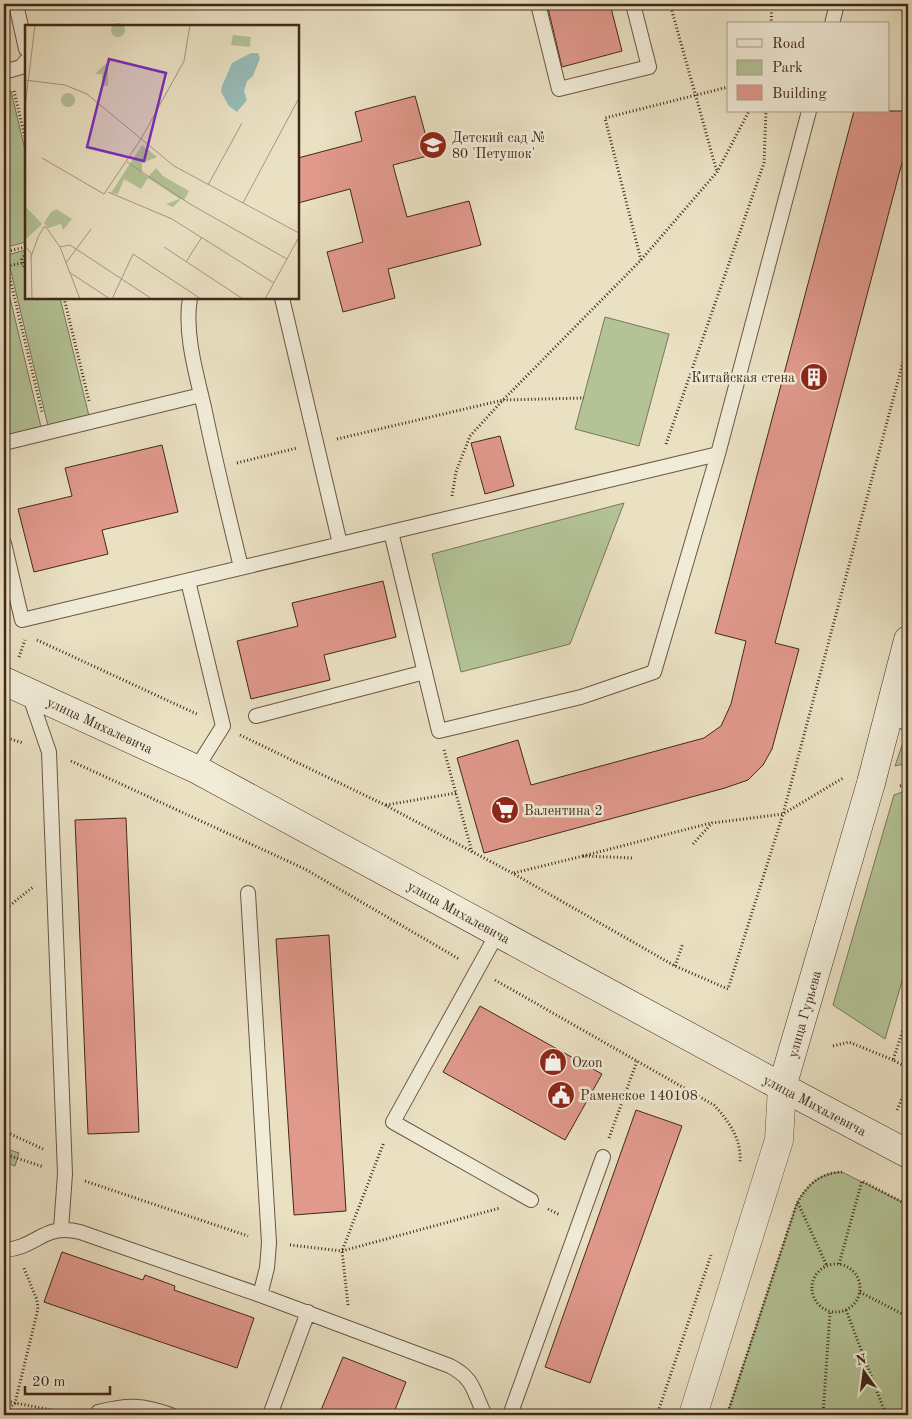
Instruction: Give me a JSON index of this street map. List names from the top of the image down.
{
  "streets": {
    "main road": ["улица Михалевича", "улица Гурьева"]
  },
  "crossings": [
    ["улица Михалевича", "улица Гурьева"]
  ],
  "places": {
    "school or university": ["Детский сад № 80 'Петушок'"],
    "building": ["Китайская стена"],
    "supermarket": ["Валентина 2"],
    "shop": ["Ozon"],
    "public building": ["Раменское 140108"]
  },
  "legend": ["Road", "Park", "Building"],
  "scale_bar": "20 m",
  "north": "top"
}
